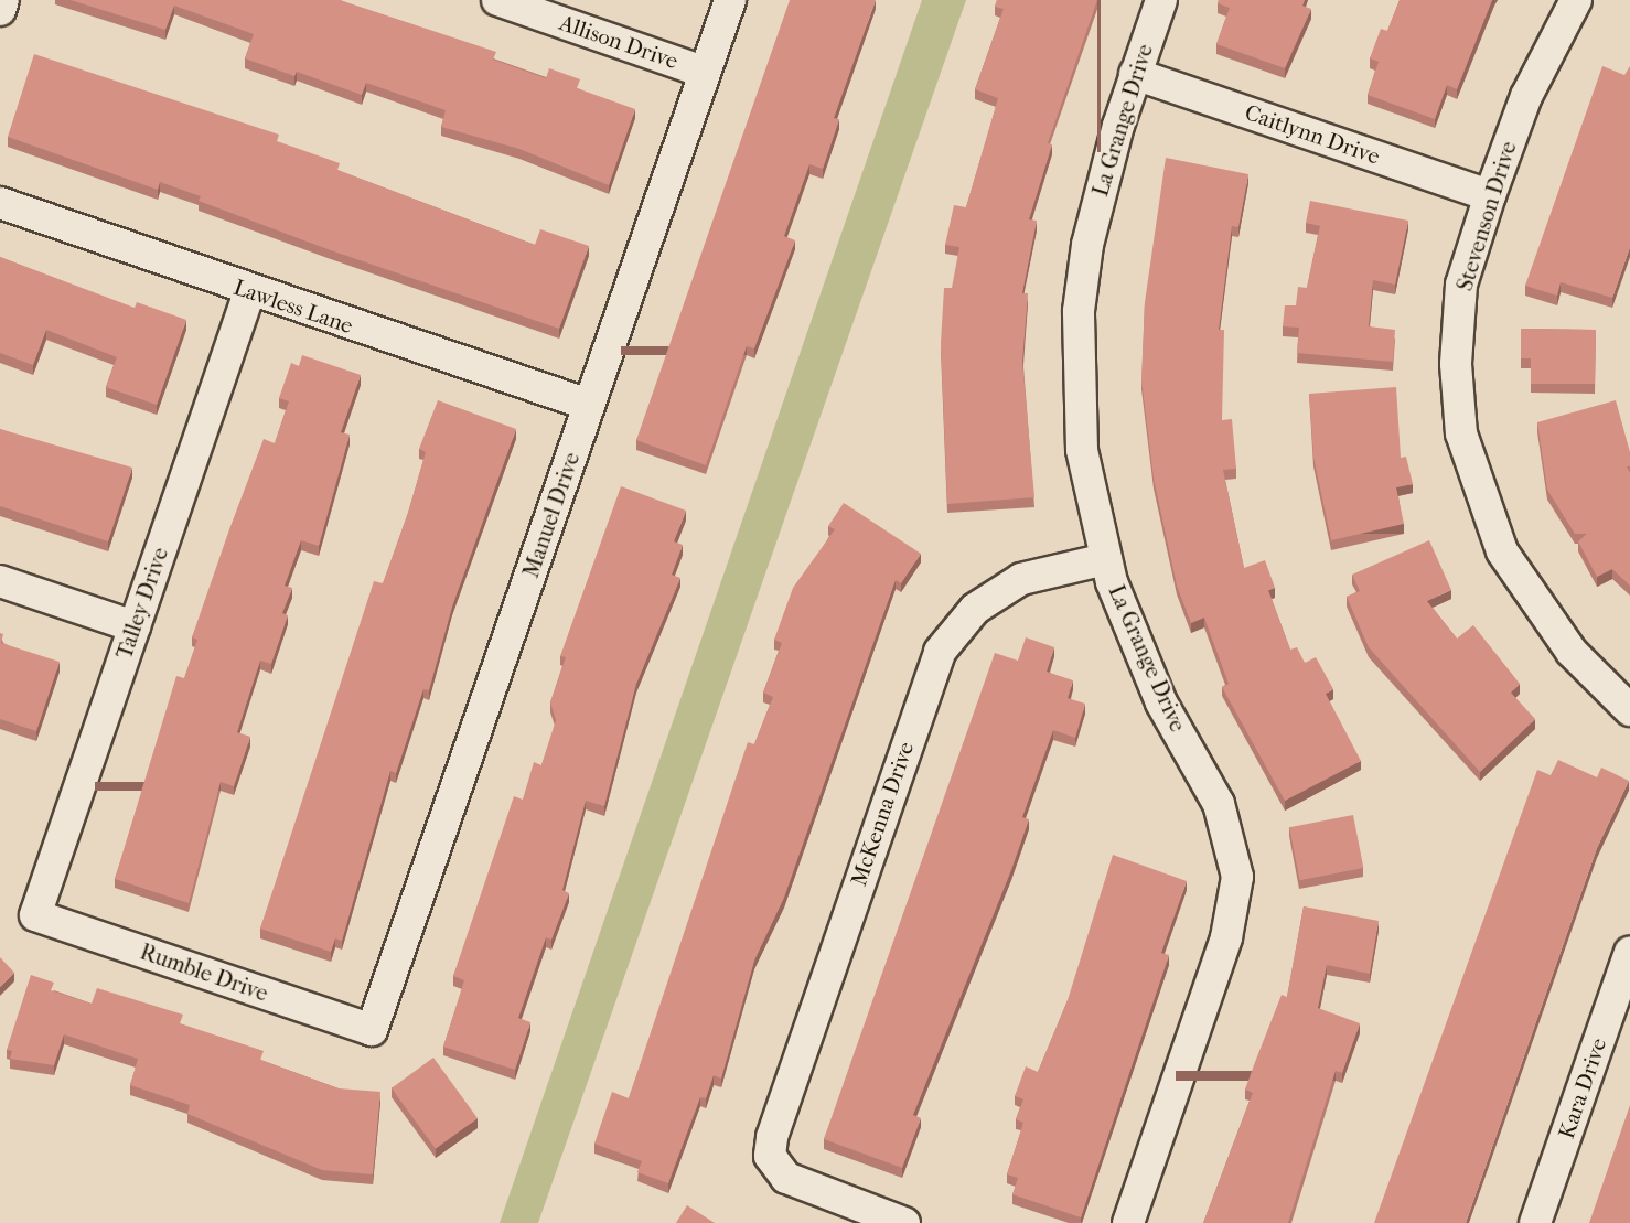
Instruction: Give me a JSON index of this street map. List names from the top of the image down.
{
  "streets": {
    "street": [
      "Allison Drive",
      "La Grange Drive",
      "Caitlynn Drive",
      "Stevenson Drive",
      "Lawless Lane",
      "Manuel Drive",
      "Talley Drive",
      "McKenna Drive",
      "Rumble Drive",
      "Kara Drive"
    ]
  },
  "crossings": [
    ["Allison Drive", "Manuel Drive"],
    ["La Grange Drive", "Caitlynn Drive"],
    ["La Grange Drive", "McKenna Drive"],
    ["Caitlynn Drive", "Stevenson Drive"],
    ["Lawless Lane", "Manuel Drive"],
    ["Lawless Lane", "Talley Drive"],
    ["Manuel Drive", "Rumble Drive"],
    ["Talley Drive", "Rumble Drive"]
  ]
}
